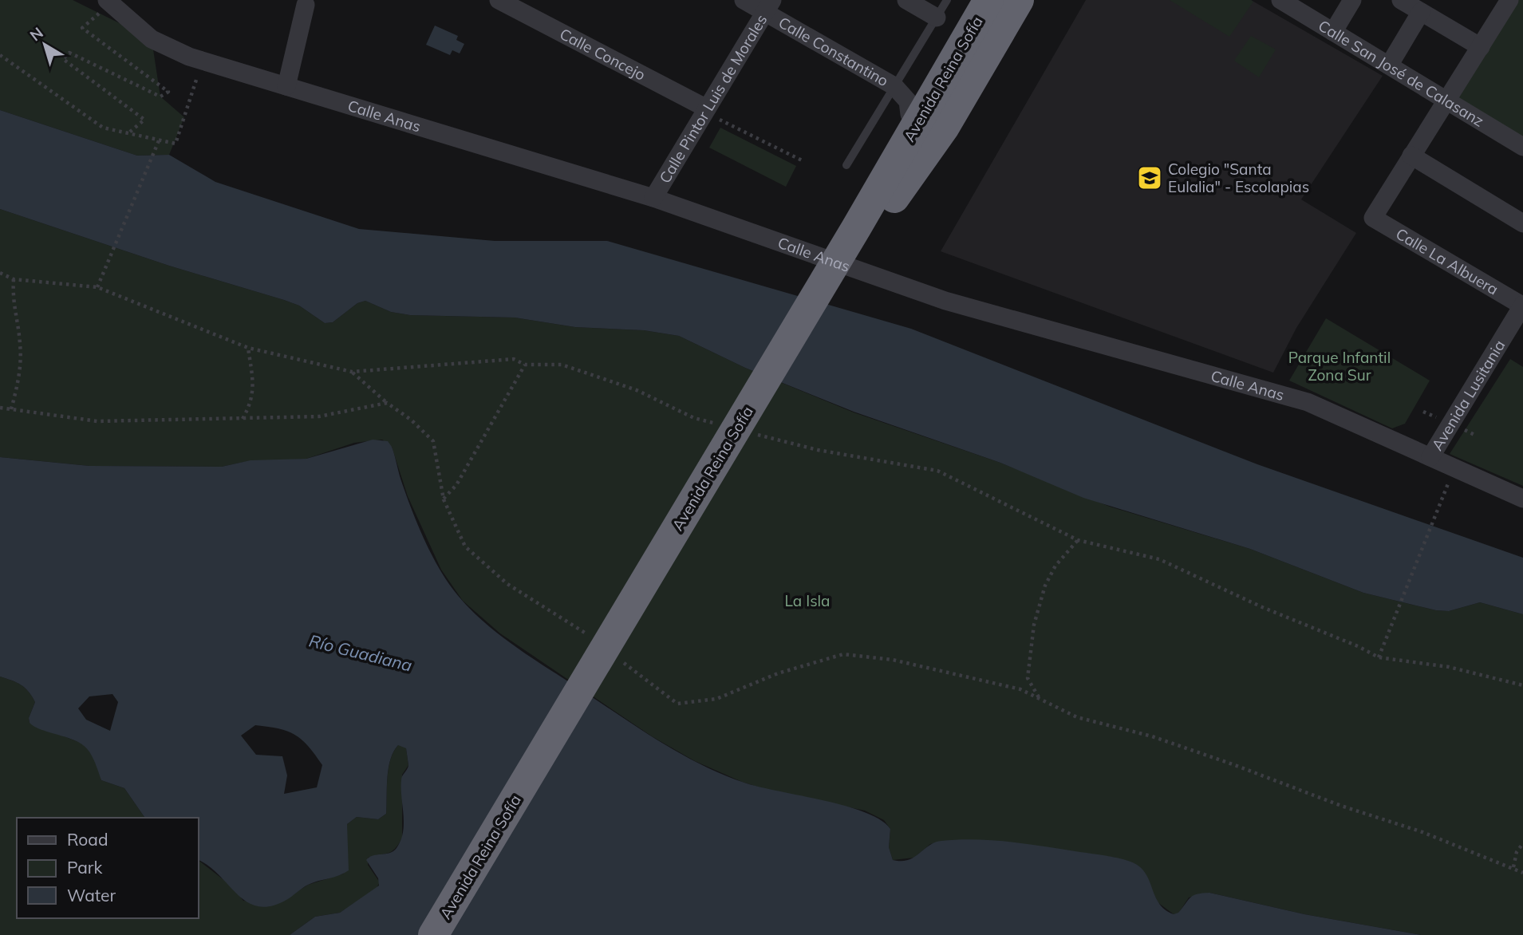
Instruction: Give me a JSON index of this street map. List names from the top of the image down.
{
  "streets": {
    "highway": ["Avenida Reina Sofía"],
    "street": [
      "Calle Constantino",
      "Calle Concejo",
      "Calle San José de Calasanz",
      "Calle Pintor Luis de Morales",
      "Calle Anas",
      "Calle La Albuera",
      "Avenida Lusitania"
    ]
  },
  "crossings": [
    ["Calle Constantino", "Calle Pintor Luis de Morales"],
    ["Calle Concejo", "Calle Pintor Luis de Morales"],
    ["Calle Pintor Luis de Morales", "Calle Anas"],
    ["Calle Anas", "Avenida Lusitania"],
    ["Calle La Albuera", "Avenida Lusitania"]
  ],
  "water": ["Río Guadiana"],
  "parks": ["Parque Infantil Zona Sur", "La Isla"],
  "places": {
    "school or university": ["Colegio \"Santa Eulalia\" - Escolapias"]
  },
  "legend": ["Road", "Park", "Water"],
  "north": "top left"
}
